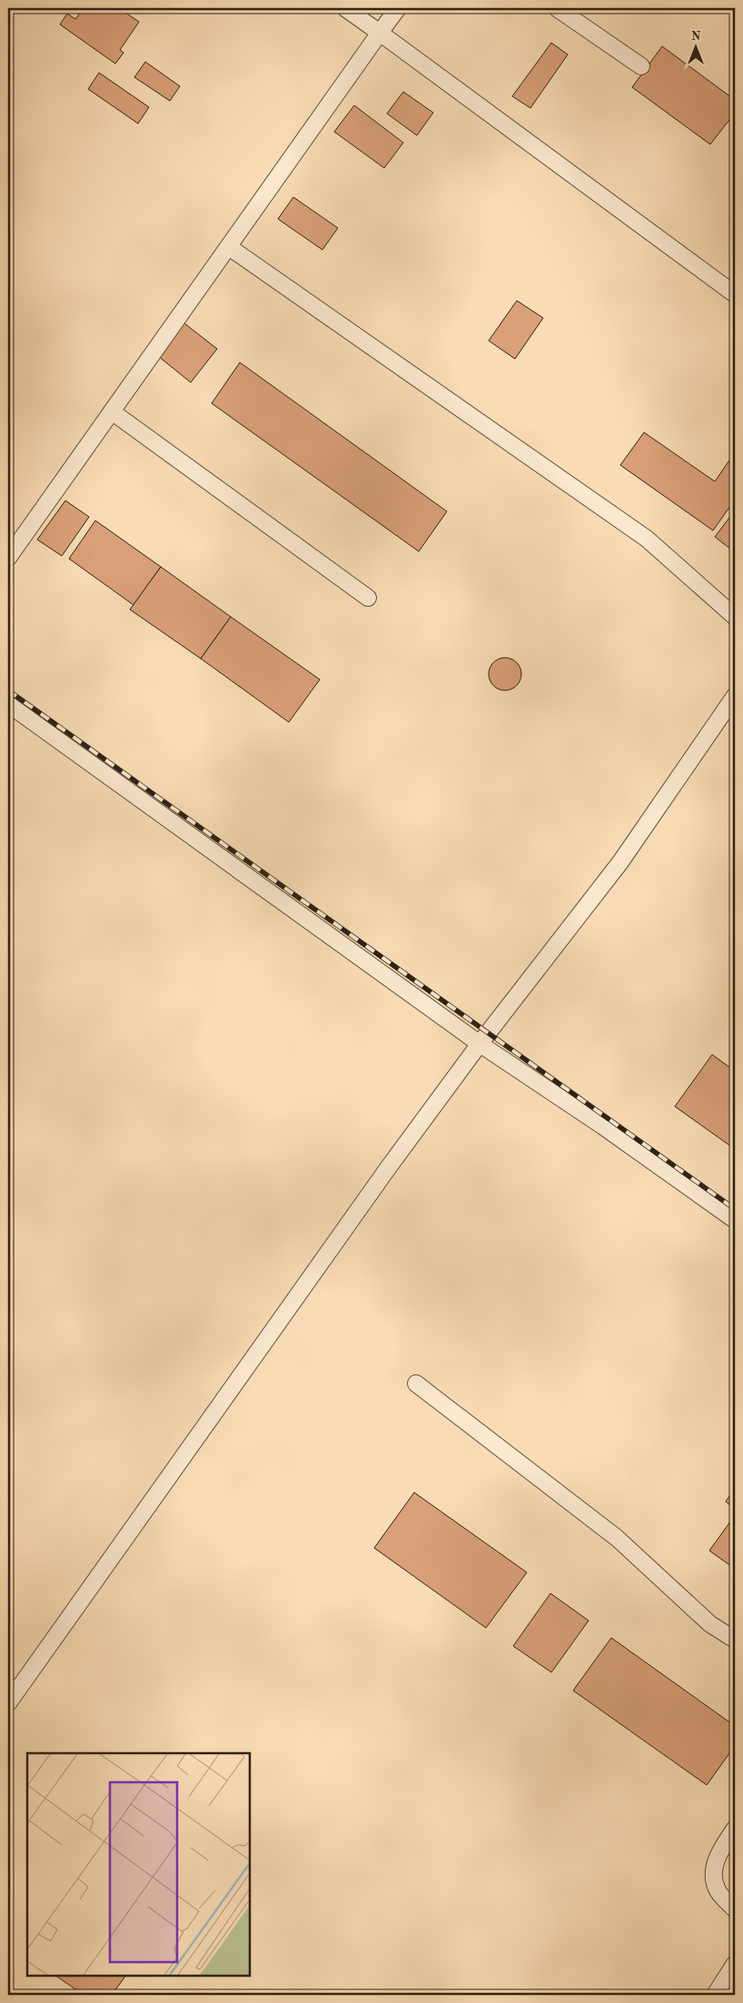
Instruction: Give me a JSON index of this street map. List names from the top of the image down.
{
  "north": "top"
}
